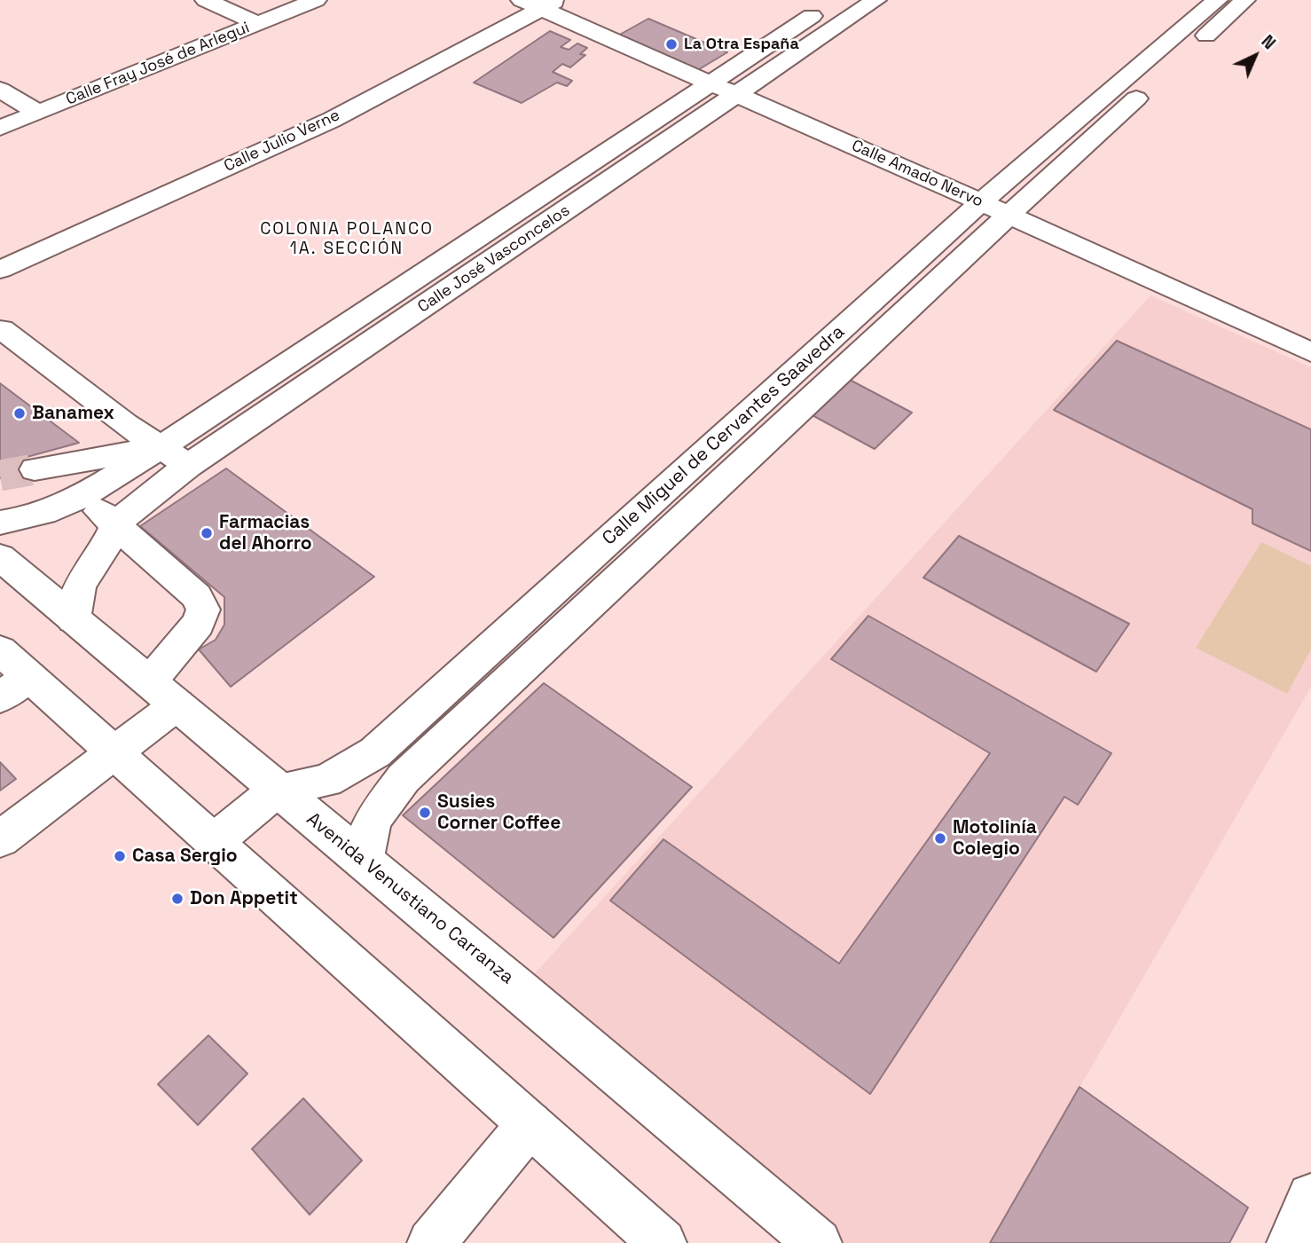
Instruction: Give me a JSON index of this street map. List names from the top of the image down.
{
  "streets": {
    "street": [
      "Calle Fray José de Arlegui",
      "Calle Julio Verne",
      "Calle Amado Nervo",
      "Calle José Vasconcelos",
      "Calle Miguel de Cervantes Saavedra",
      "Avenida Venustiano Carranza"
    ]
  },
  "crossings": [
    ["Calle Julio Verne", "Calle Amado Nervo"],
    ["Calle Amado Nervo", "Calle José Vasconcelos"],
    ["Calle Amado Nervo", "Calle Miguel de Cervantes Saavedra"],
    ["Calle José Vasconcelos", "Avenida Venustiano Carranza"],
    ["Calle Miguel de Cervantes Saavedra", "Avenida Venustiano Carranza"]
  ],
  "districts": ["COLONIA POLANCO 1A. SECCIÓN"],
  "places": [
    "La Otra España",
    "Banamex",
    "Farmacias del Ahorro",
    "Susies Corner Coffee",
    "Motolinía Colegio",
    "Casa Sergio",
    "Don Appetit"
  ],
  "north": "top right"
}
